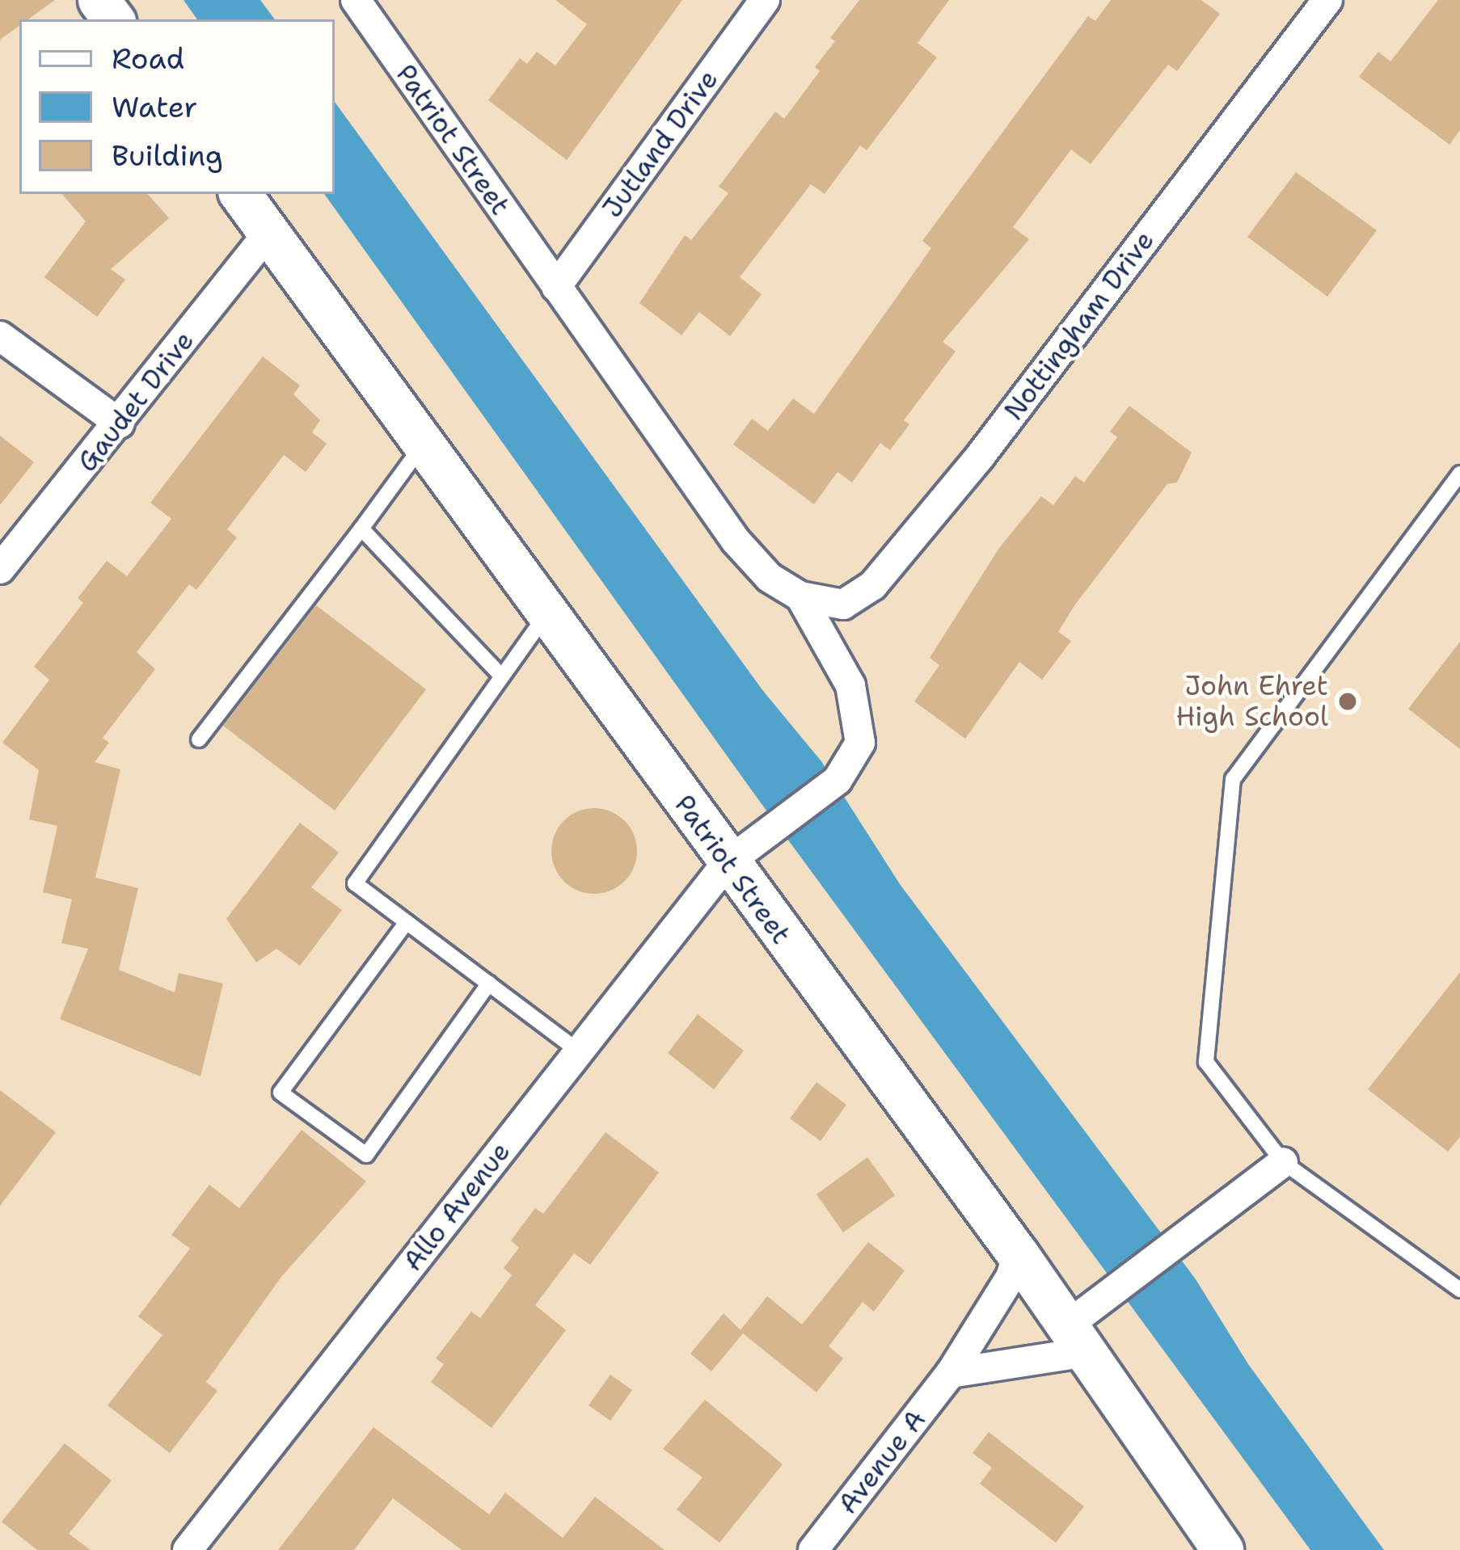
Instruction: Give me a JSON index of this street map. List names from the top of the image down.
{
  "streets": {
    "main road": ["Patriot Street"],
    "street": [
      "Jutland Drive",
      "Nottingham Drive",
      "Gaudet Drive",
      "Allo Avenue",
      "Avenue A"
    ]
  },
  "crossings": [
    ["Patriot Street", "Jutland Drive"],
    ["Patriot Street", "Nottingham Drive"],
    ["Patriot Street", "Gaudet Drive"],
    ["Patriot Street", "Allo Avenue"],
    ["Patriot Street", "Avenue A"],
    ["Nottingham Drive", "Allo Avenue"]
  ],
  "places": ["John Ehret High School"],
  "legend": ["Road", "Water", "Building"]
}
